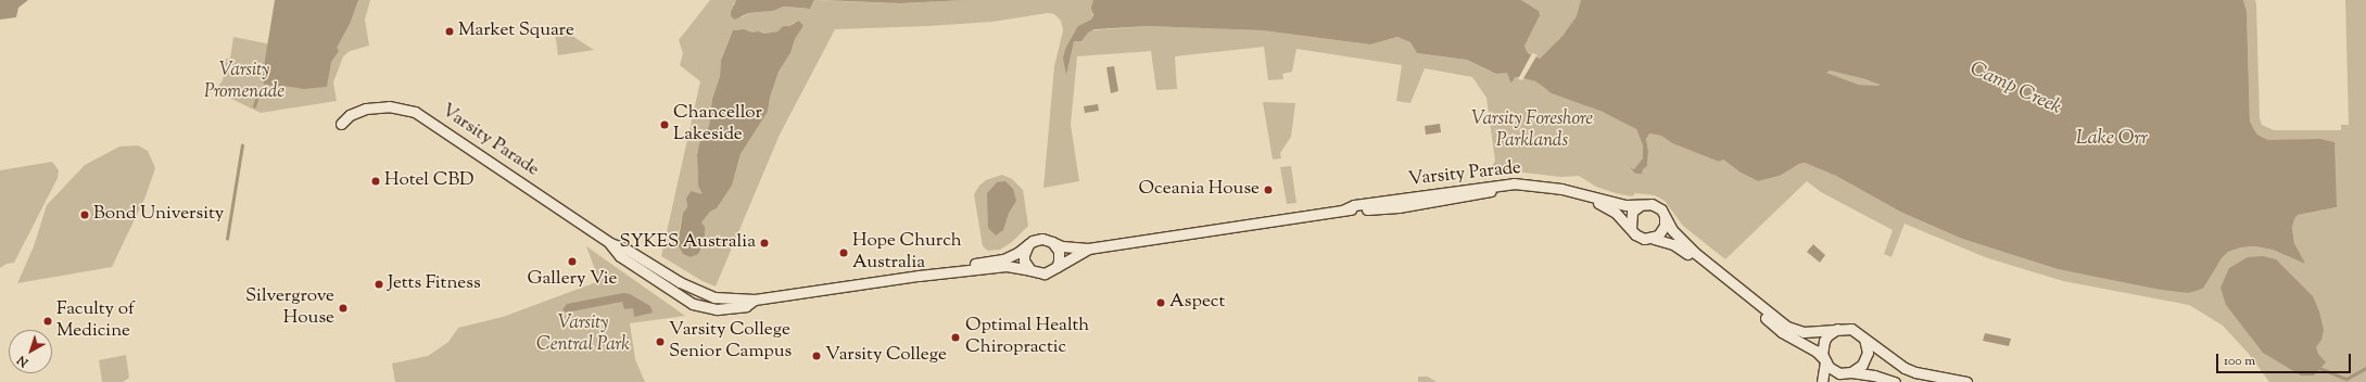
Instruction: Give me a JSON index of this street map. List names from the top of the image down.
{
  "streets": {
    "street": ["Varsity Parade"]
  },
  "water": ["Camp Creek", "Lake Orr"],
  "parks": ["Varsity Promenade", "Varsity Foreshore Parklands", "Varsity Central Park"],
  "places": [
    "Market Square",
    "Chancellor Lakeside",
    "Hotel CBD",
    "Oceania House",
    "Bond University",
    "SYKES Australia",
    "Hope Church Australia",
    "Gallery Vie",
    "Jetts Fitness",
    "Aspect",
    "Silvergrove House",
    "Faculty of Medicine",
    "Optimal Health Chiropractic",
    "Varsity College Senior Campus",
    "Varsity College"
  ],
  "scale_bar": "100 m",
  "north": "bottom left"
}
